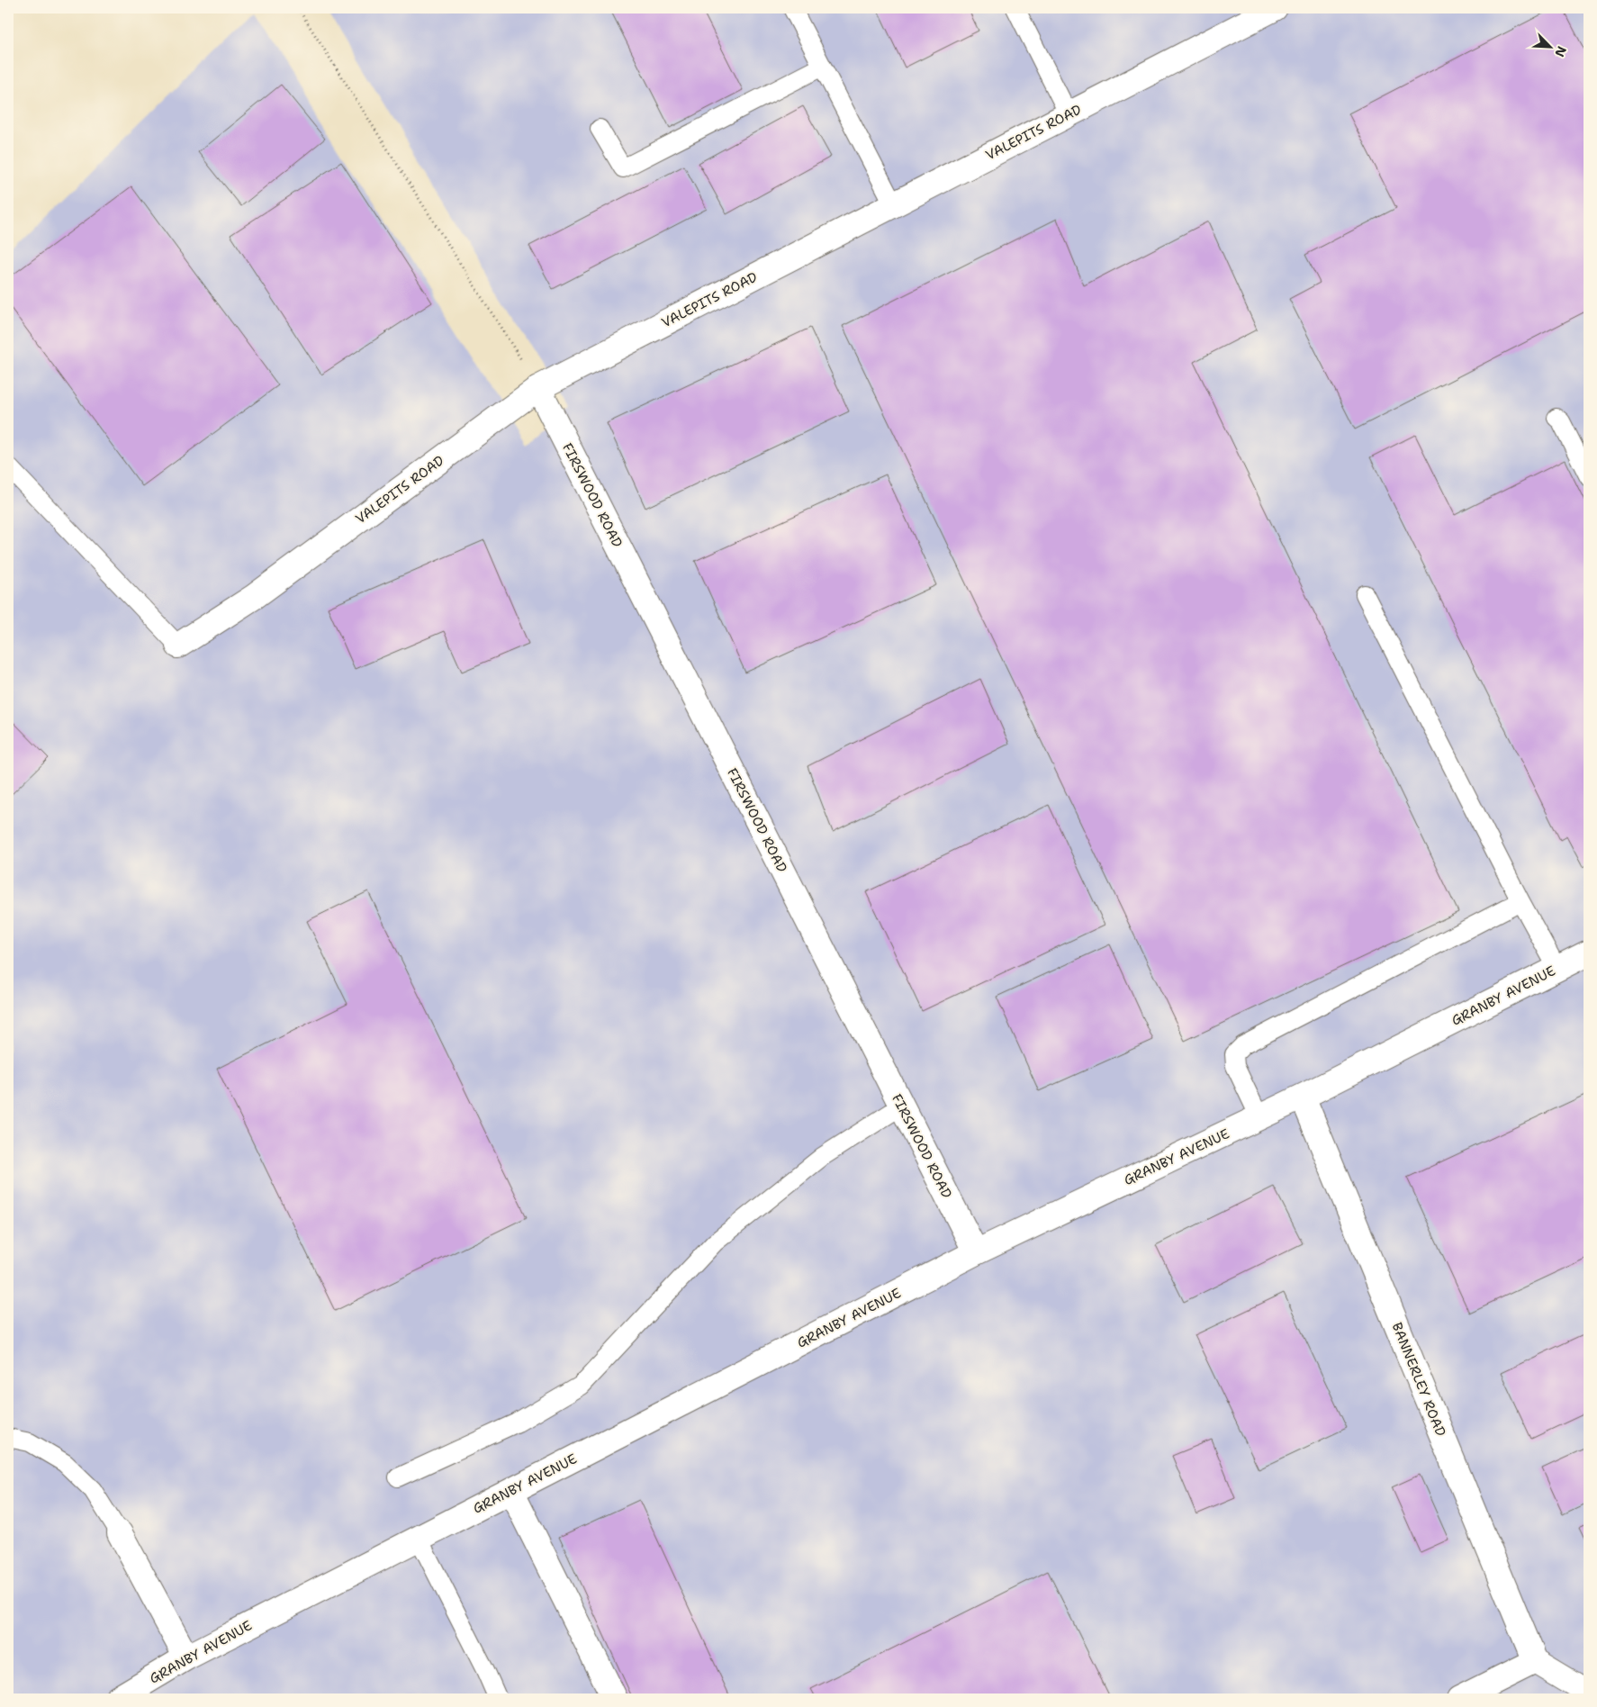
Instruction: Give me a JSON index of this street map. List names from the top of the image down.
{
  "streets": {
    "street": [
      "VALEPITS ROAD",
      "FIRSWOOD ROAD",
      "GRANBY AVENUE",
      "BANNERLEY ROAD"
    ]
  },
  "crossings": [
    ["VALEPITS ROAD", "FIRSWOOD ROAD"],
    ["FIRSWOOD ROAD", "GRANBY AVENUE"],
    ["GRANBY AVENUE", "BANNERLEY ROAD"]
  ],
  "north": "bottom right"
}
